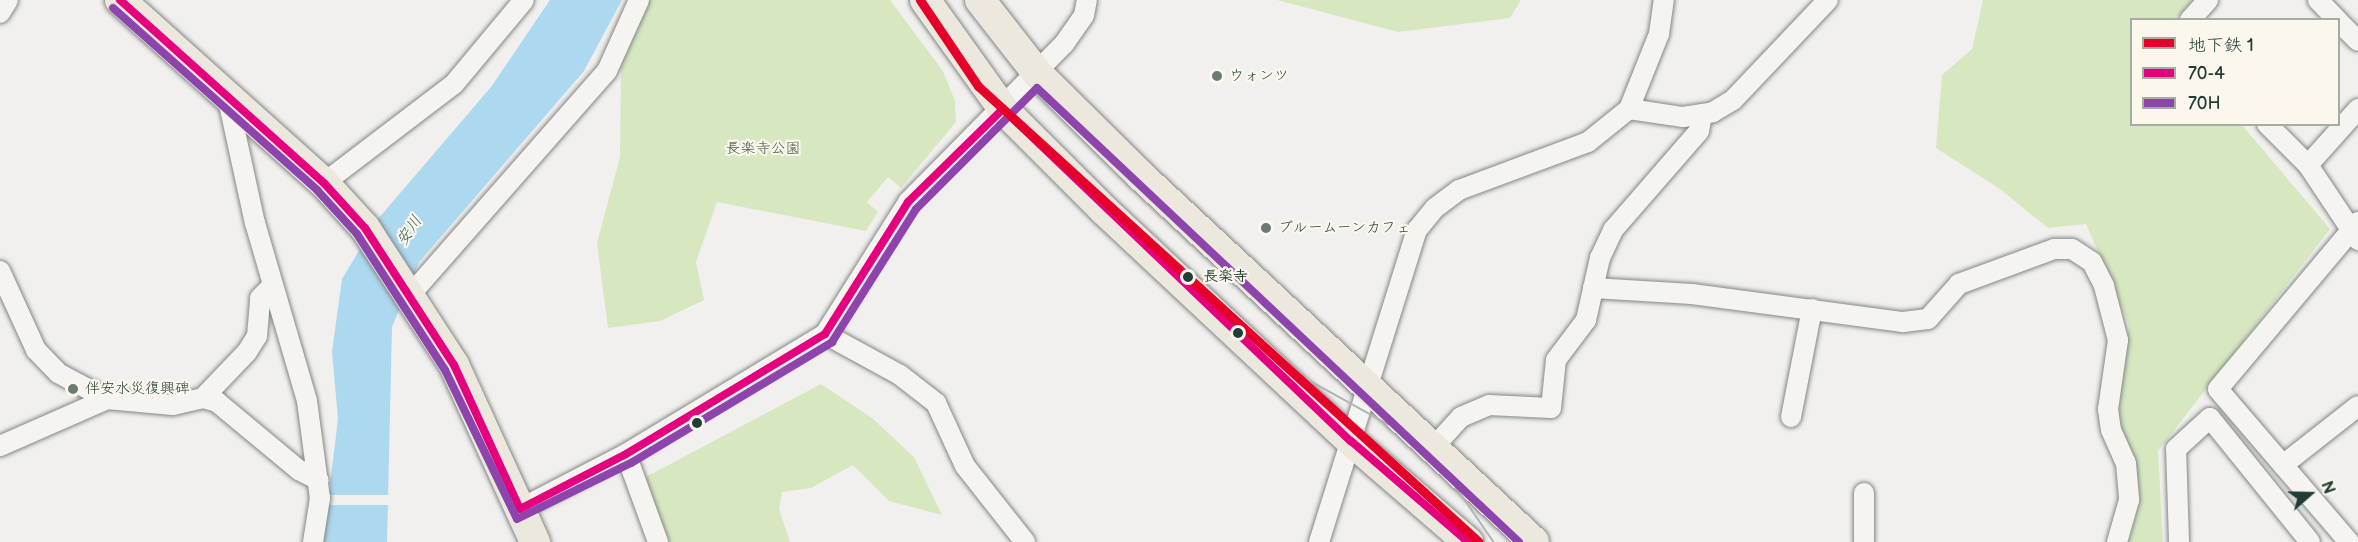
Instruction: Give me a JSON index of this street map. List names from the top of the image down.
{
  "water": ["安川"],
  "parks": ["長楽寺公園"],
  "places": [
    "ウォンツ",
    "ブルームーンカフェ",
    "長楽寺",
    "伴安水災復興碑"
  ],
  "lines": ["metro line 1", "transit line 70-4", "transit line 70H"],
  "legend": ["地下鉄 1", "70-4", "70H"],
  "north": "right"
}
